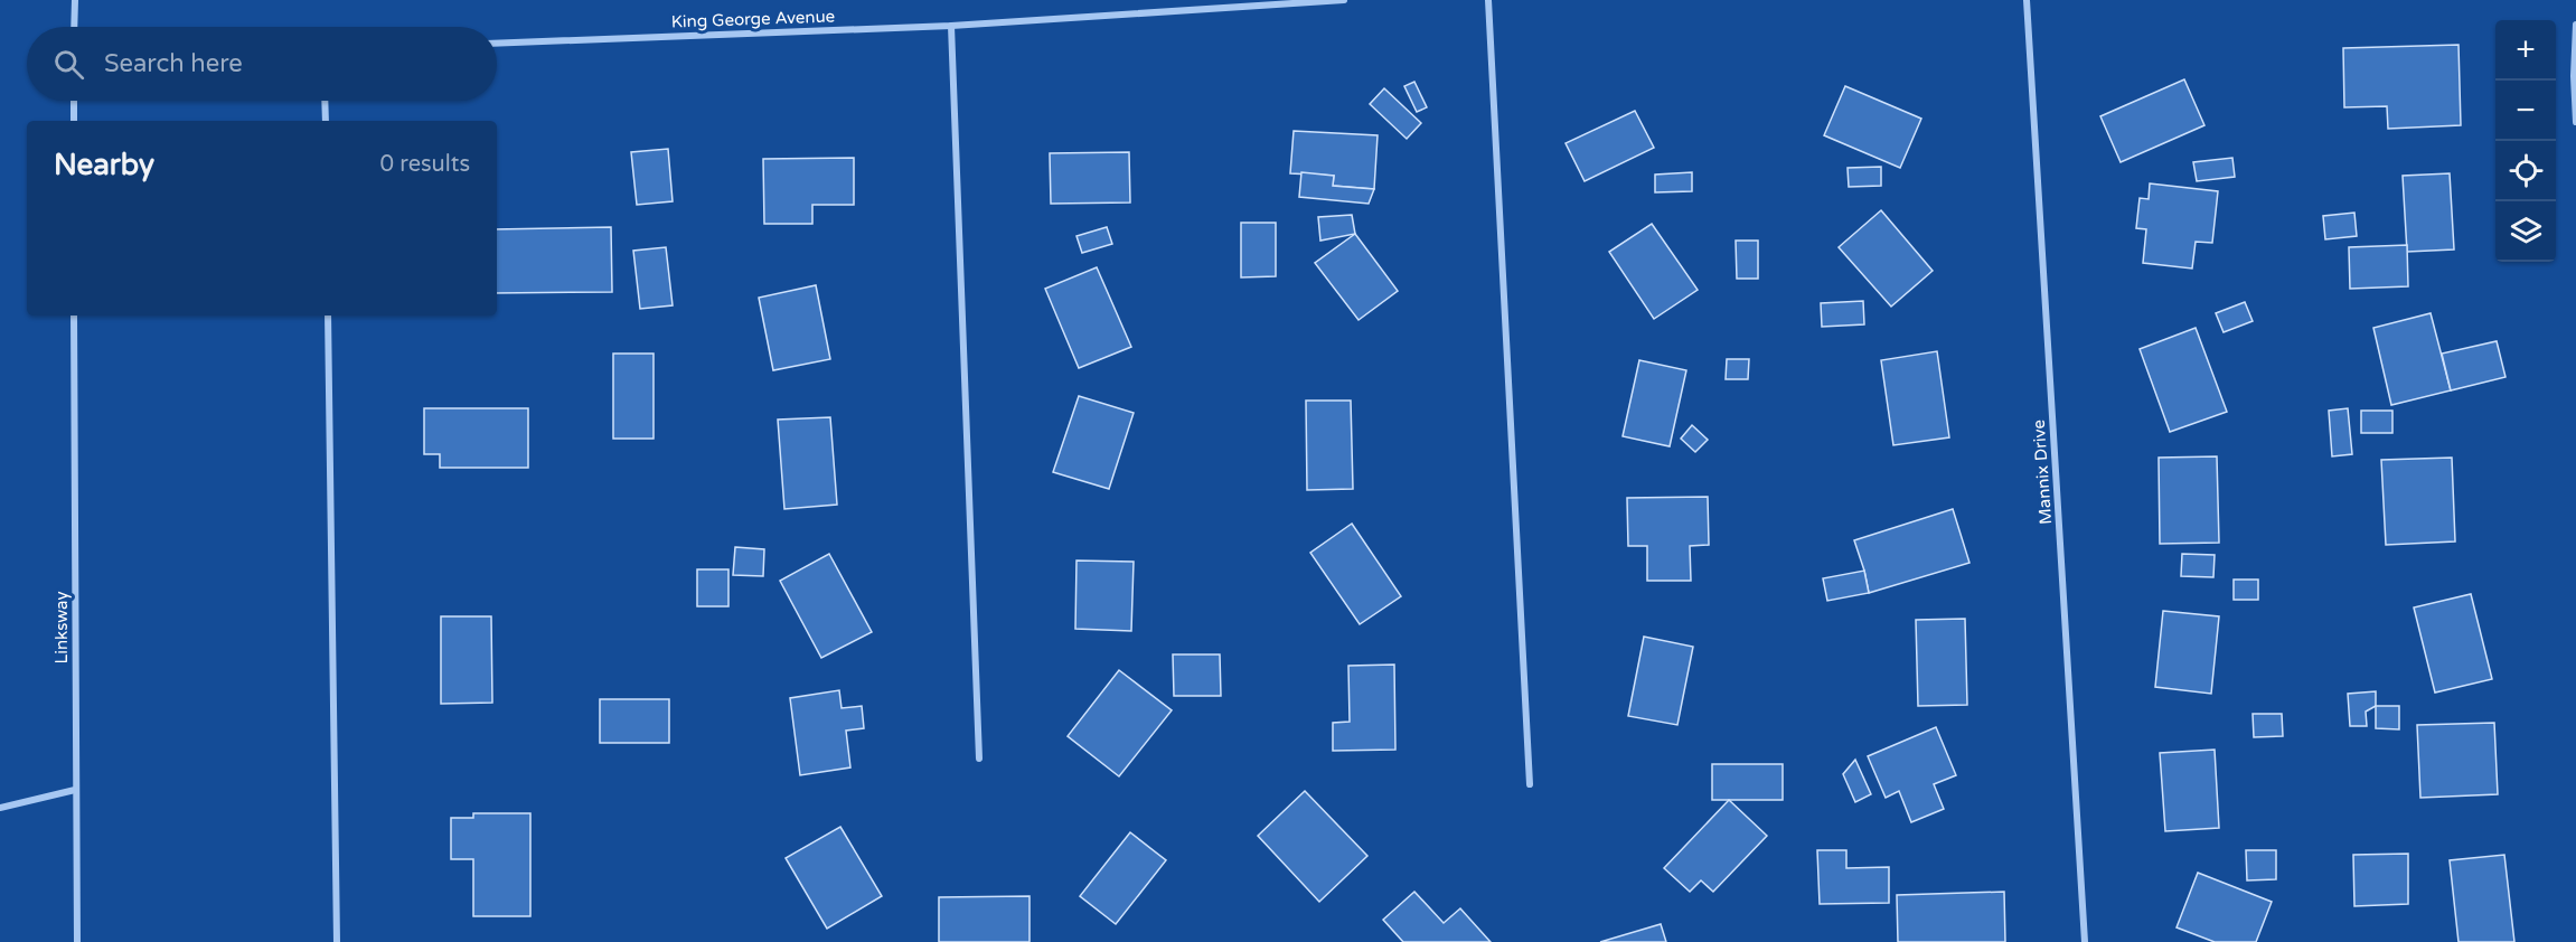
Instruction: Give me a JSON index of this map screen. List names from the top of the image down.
{
  "streets": {
    "street": ["King George Avenue", "Mannix Drive", "Linksway"]
  },
  "page": {
    "map_buttons": ["+", "−"],
    "search": "Search here",
    "heading": ["Nearby", "0 results"]
  }
}
